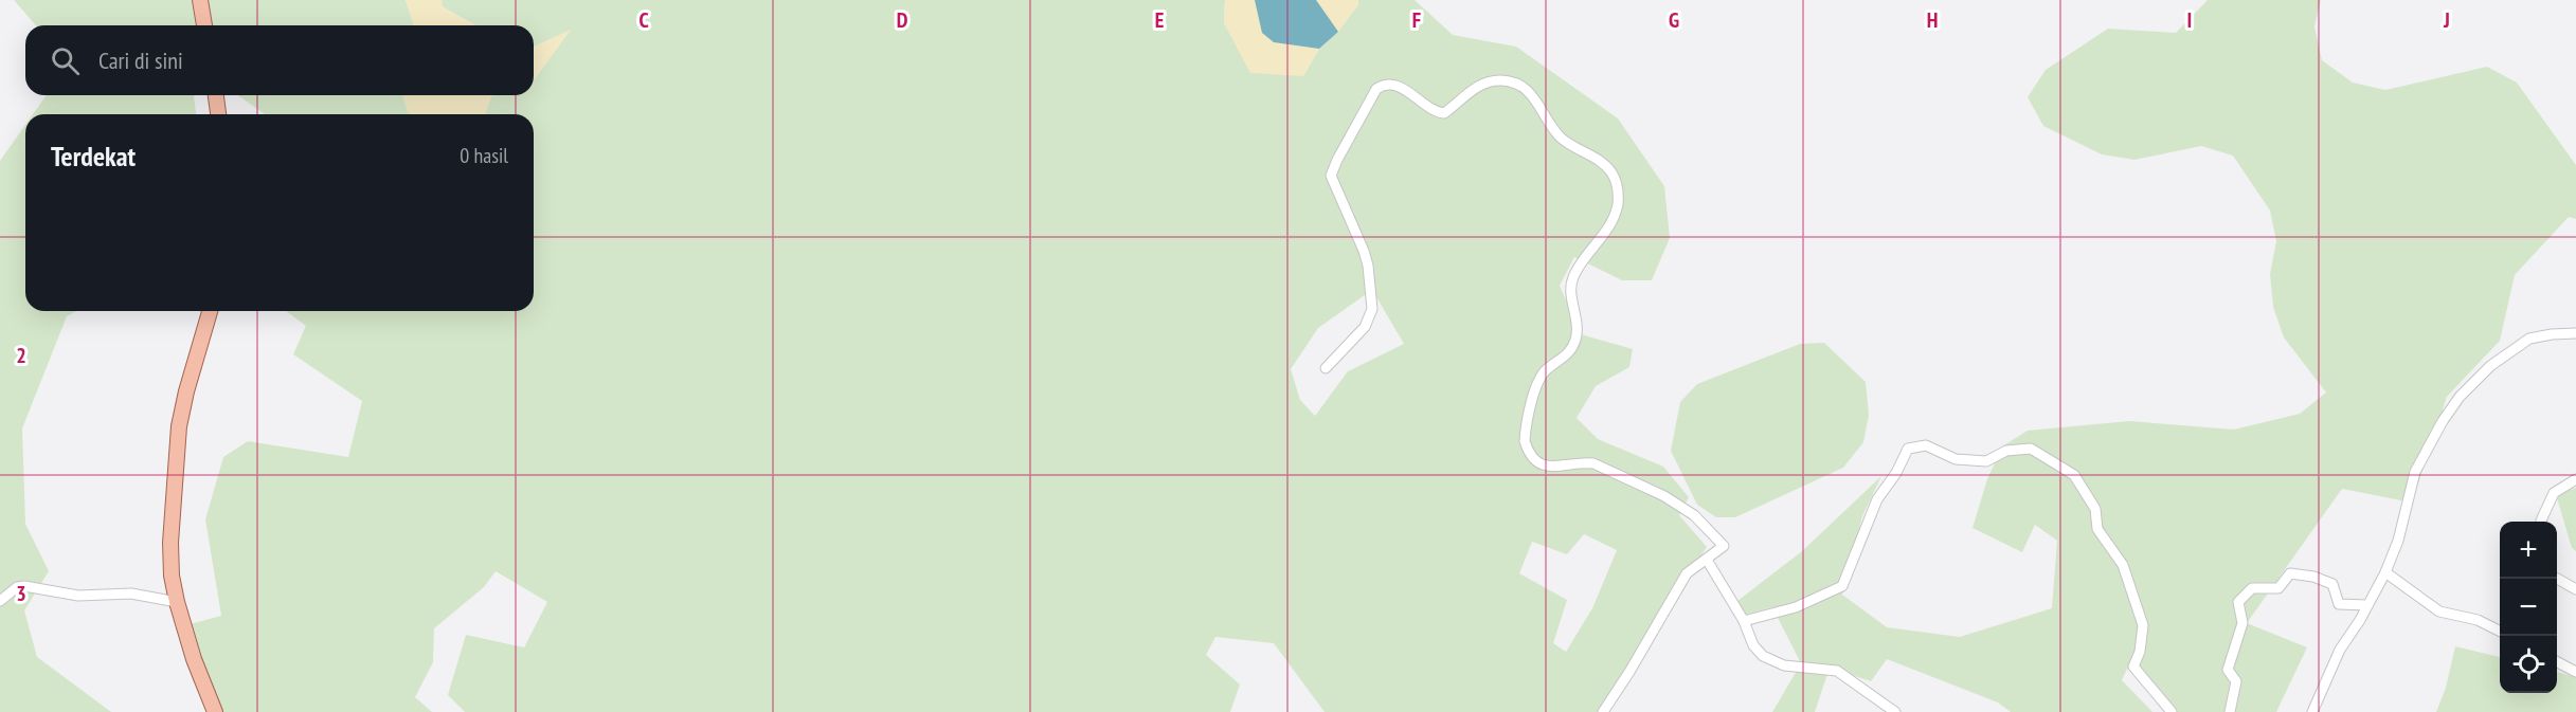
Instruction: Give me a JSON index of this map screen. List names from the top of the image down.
{
  "page": {
    "search": "Cari di sini",
    "heading": ["Terdekat", "0 hasil"],
    "map_buttons": ["+", "−"]
  },
  "grid": {
    "columns": [
      "C",
      "D",
      "E",
      "F",
      "G",
      "H",
      "I",
      "J"
    ],
    "rows": ["2", "3"]
  }
}
